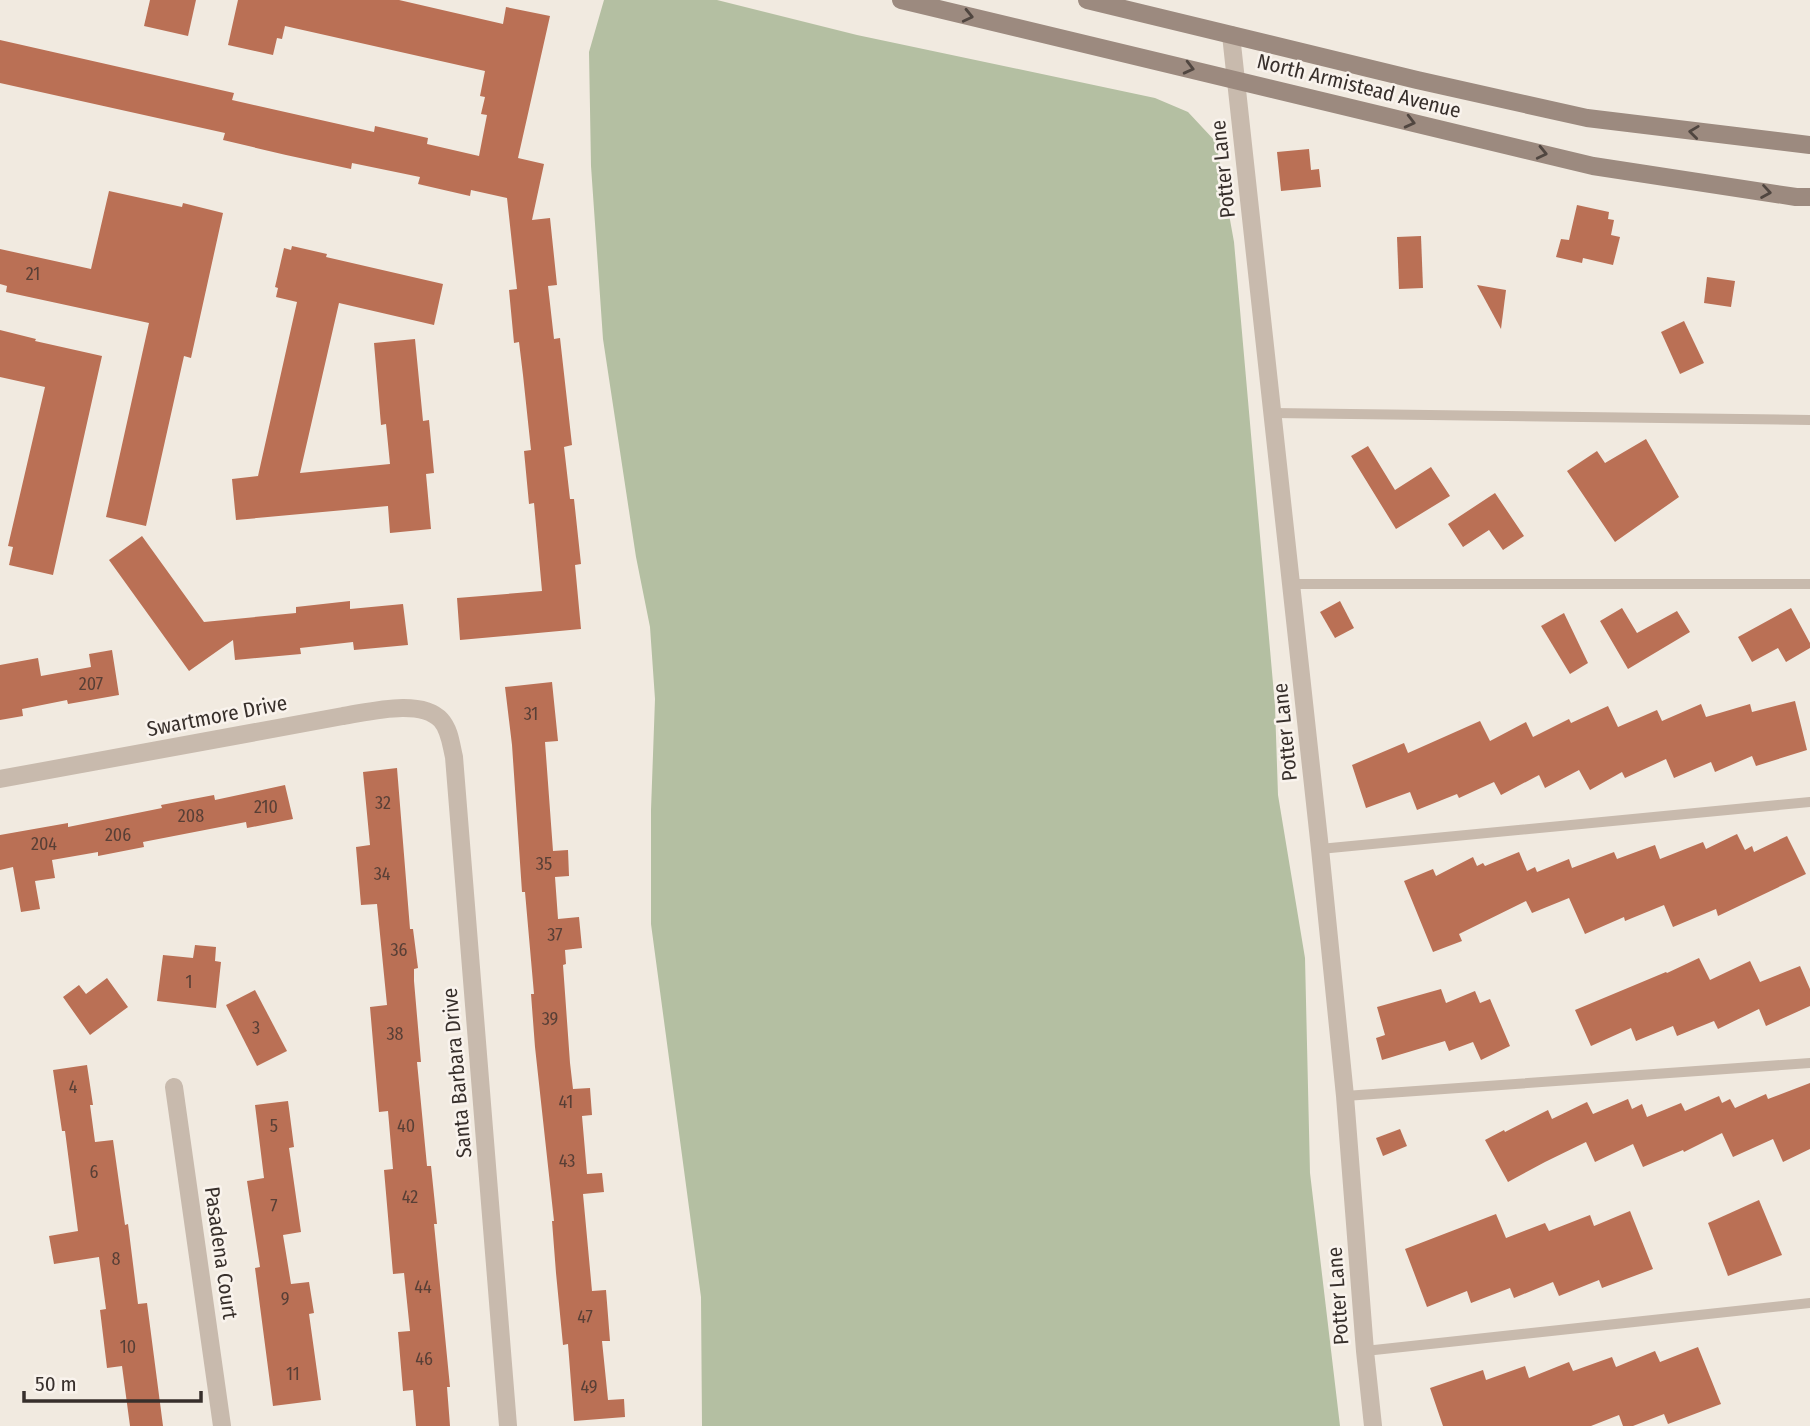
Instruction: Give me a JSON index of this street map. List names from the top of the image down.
{
  "streets": {
    "main road": ["North Armistead Avenue"],
    "street": [
      "Potter Lane",
      "Swartmore Drive",
      "Santa Barbara Drive",
      "Pasadena Court"
    ]
  },
  "crossings": [
    ["North Armistead Avenue", "Potter Lane"],
    ["Swartmore Drive", "Santa Barbara Drive"]
  ],
  "house_numbers": [
    "21",
    "207",
    "31",
    "32",
    "210",
    "208",
    "206",
    "204",
    "35",
    "34",
    "37",
    "36",
    "1",
    "39",
    "3",
    "38",
    "4",
    "41",
    "5",
    "40",
    "43",
    "6",
    "42",
    "7",
    "8",
    "44",
    "9",
    "47",
    "10",
    "46",
    "11",
    "49"
  ],
  "scale_bar": "50 m"
}
